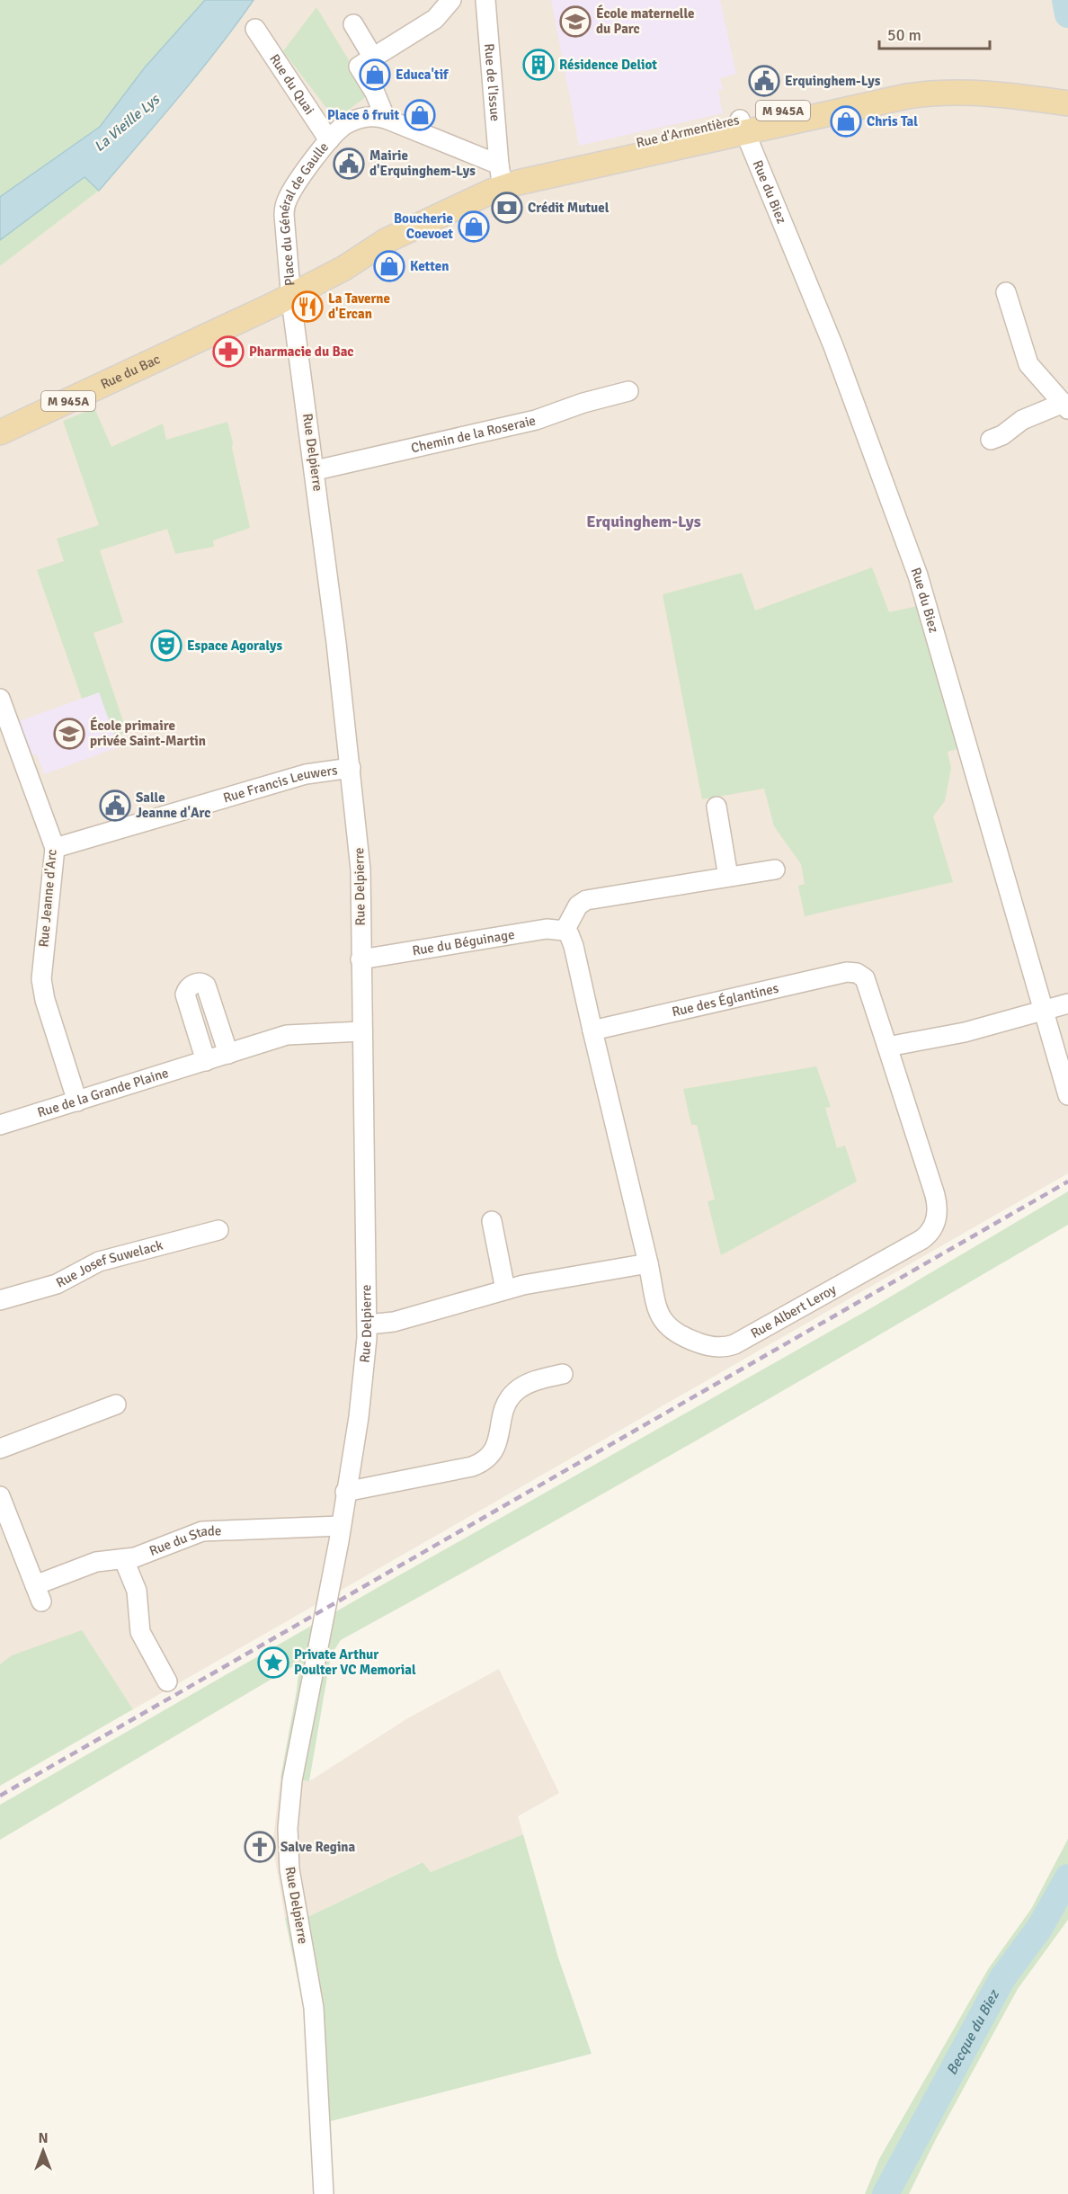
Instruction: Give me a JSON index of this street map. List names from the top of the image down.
{
  "streets": {
    "main road": [
      "M 945A",
      "Rue d'Armentières",
      "Place du Général de Gaulle",
      "Rue du Bac"
    ],
    "street": [
      "Rue de l'Issue",
      "Rue du Quai",
      "Rue du Biez",
      "Chemin de la Roseraie",
      "Rue Delpierre",
      "Rue Francis Leuwers",
      "Rue Jeanne d'Arc",
      "Rue du Béguinage",
      "Rue des Églantines",
      "Rue de la Grande Plaine",
      "Rue Josef Suwelack",
      "Rue Albert Leroy",
      "Rue du Stade"
    ]
  },
  "crossings": [
    ["Rue de l'Issue", "Rue d'Armentières"],
    ["Rue de l'Issue", "Place du Général de Gaulle"],
    ["Rue du Quai", "Place du Général de Gaulle"],
    ["Rue d'Armentières", "Rue du Biez"],
    ["Rue d'Armentières", "Place du Général de Gaulle"],
    ["Place du Général de Gaulle", "Rue du Bac"],
    ["Place du Général de Gaulle", "Rue Delpierre"],
    ["Rue du Bac", "Rue Delpierre"],
    ["Chemin de la Roseraie", "Rue Delpierre"],
    ["Rue Delpierre", "Rue Francis Leuwers"],
    ["Rue Delpierre", "Rue du Béguinage"],
    ["Rue Delpierre", "Rue de la Grande Plaine"],
    ["Rue Delpierre", "Rue du Stade"],
    ["Rue Francis Leuwers", "Rue Jeanne d'Arc"],
    ["Rue Jeanne d'Arc", "Rue de la Grande Plaine"],
    ["Rue des Églantines", "Rue Albert Leroy"]
  ],
  "districts": ["Erquinghem-Lys"],
  "water": ["La Vieille Lys", "Becque du Biez"],
  "places": {
    "school or university": ["École maternelle du Parc", "École primaire privée Saint-Martin"],
    "building": ["Résidence Deliot"],
    "shop": [
      "Educa'tif",
      "Place ô fruit",
      "Chris Tal",
      "Boucherie Coevoet",
      "Ketten"
    ],
    "public building": ["Erquinghem-Lys", "Mairie d'Erquinghem-Lys", "Salle Jeanne d'Arc"],
    "bank": ["Crédit Mutuel"],
    "restaurant": ["La Taverne d'Ercan"],
    "pharmacy": ["Pharmacie du Bac"],
    "theatre": ["Espace Agoralys"],
    "place": ["Private Arthur Poulter VC Memorial"],
    "church": ["Salve Regina"]
  },
  "scale_bar": "50 m",
  "north": "top"
}
